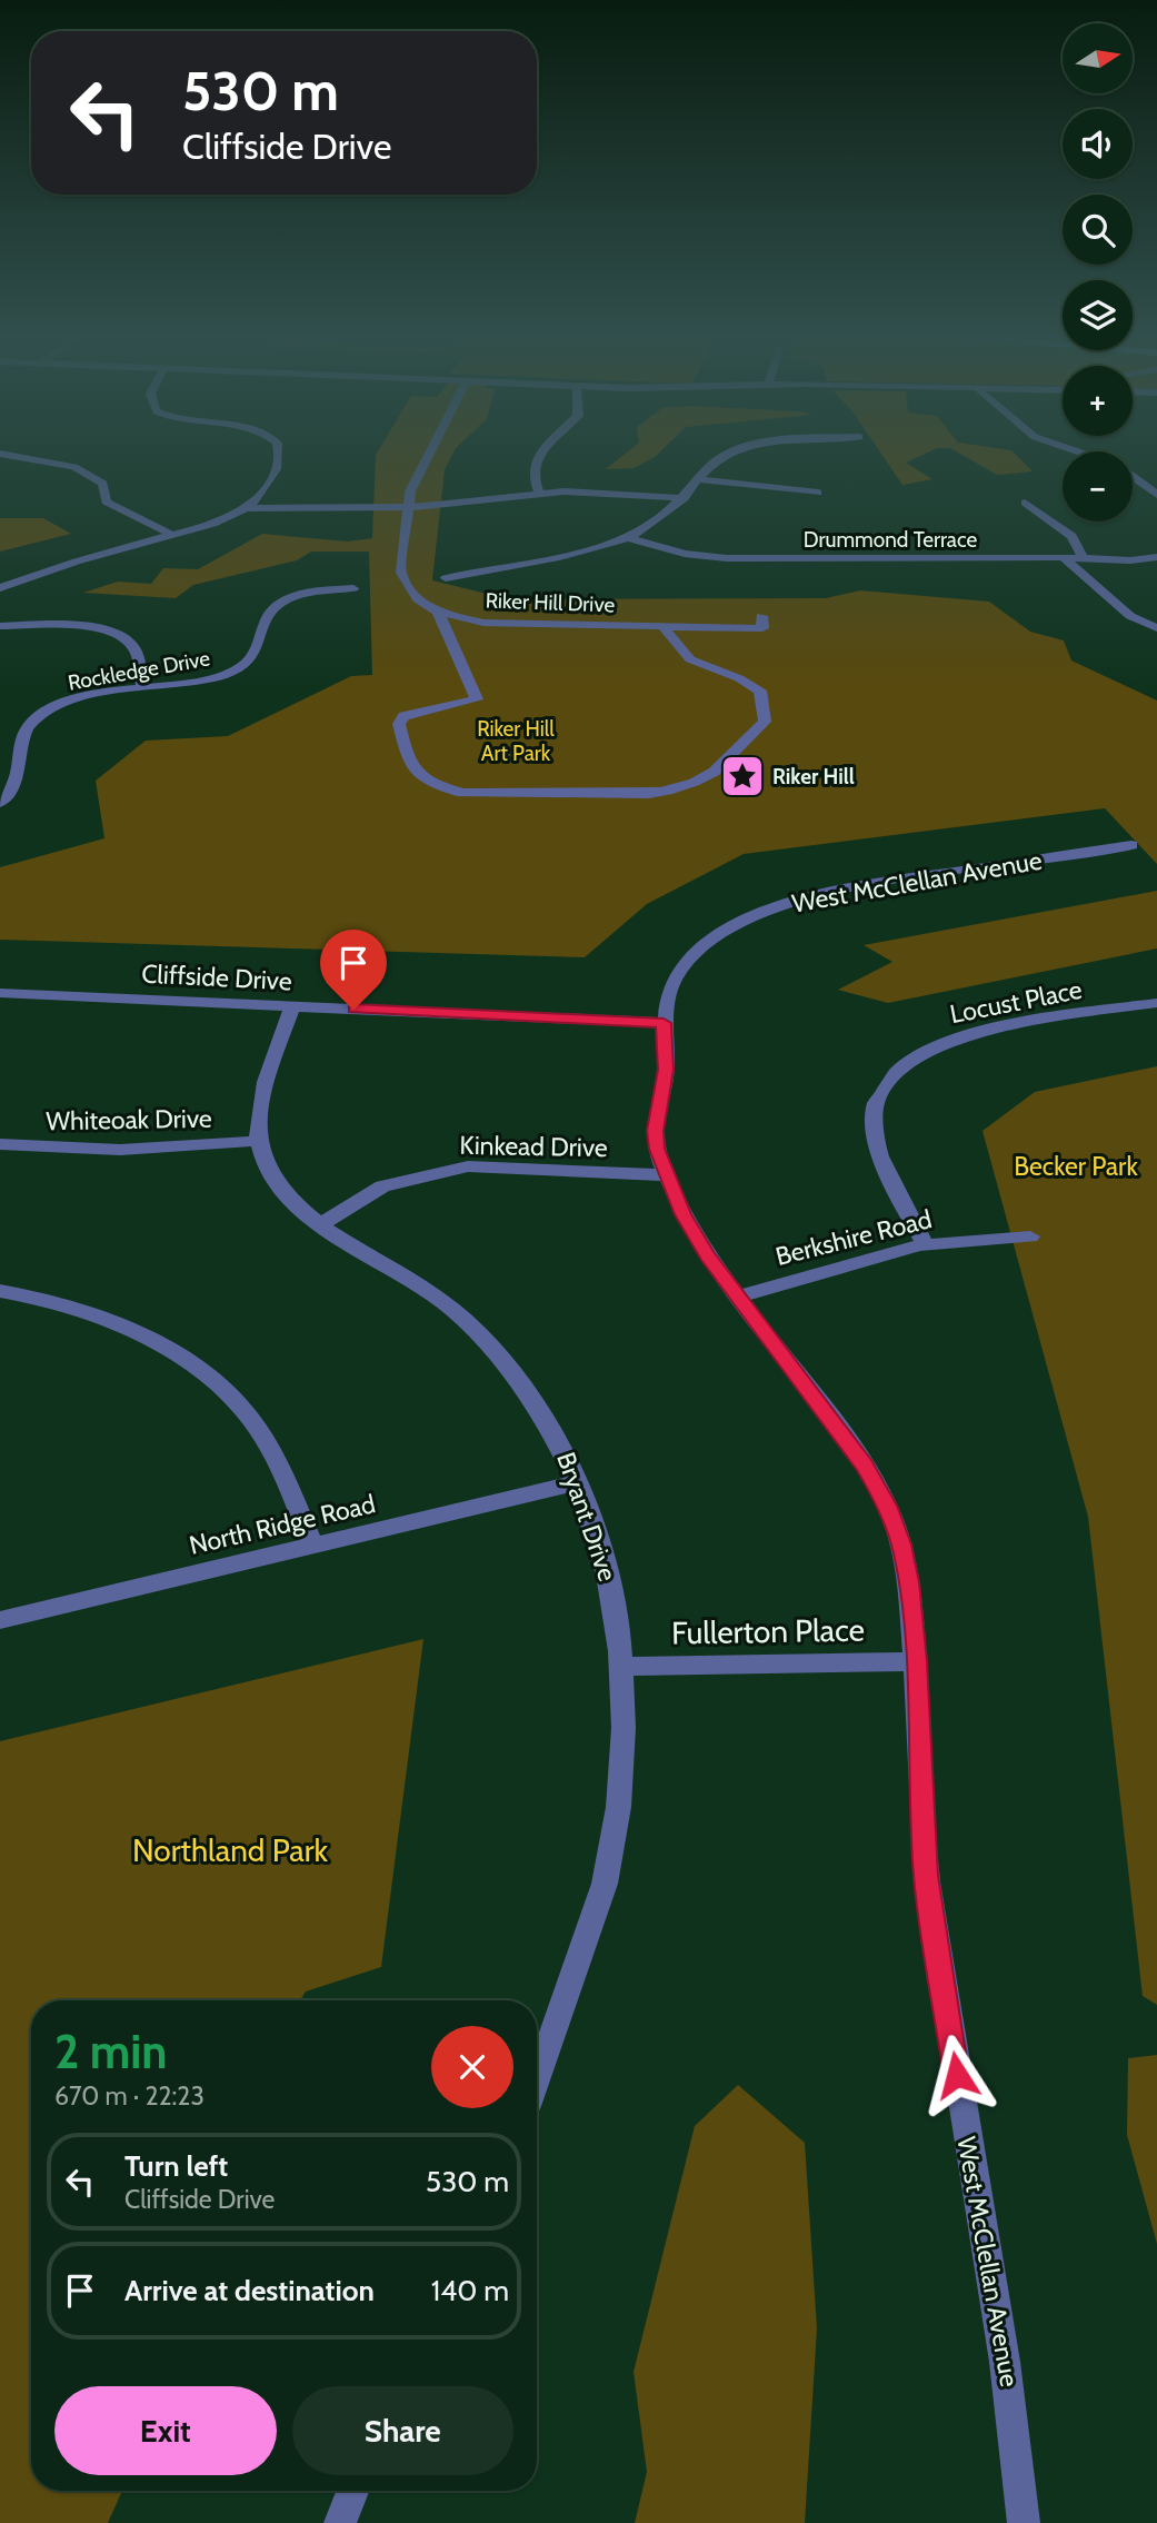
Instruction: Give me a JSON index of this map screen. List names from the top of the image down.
{
  "streets": {
    "street": [
      "Drummond Terrace",
      "Riker Hill Drive",
      "Rockledge Drive",
      "West McClellan Avenue",
      "Cliffside Drive",
      "Locust Place",
      "Whiteoak Drive",
      "Kinkead Drive",
      "Berkshire Road",
      "Bryant Drive",
      "North Ridge Road",
      "Fullerton Place"
    ]
  },
  "crossings": [
    ["West McClellan Avenue", "Cliffside Drive"],
    ["West McClellan Avenue", "Kinkead Drive"],
    ["West McClellan Avenue", "Berkshire Road"],
    ["West McClellan Avenue", "Fullerton Place"],
    ["Cliffside Drive", "Bryant Drive"],
    ["Locust Place", "Berkshire Road"],
    ["Whiteoak Drive", "Bryant Drive"],
    ["Kinkead Drive", "Bryant Drive"],
    ["Bryant Drive", "North Ridge Road"],
    ["Bryant Drive", "Fullerton Place"]
  ],
  "parks": ["Riker Hill Art Park", "Becker Park", "Northland Park"],
  "places": {
    "place": ["Riker Hill"]
  },
  "north": "right",
  "page": {
    "map_buttons": ["+", "−"],
    "turn": ["530 m", "Cliffside Drive"],
    "heading": ["2 min", "670 m · 22:23"],
    "list": [
      {
        "name": "Turn left",
        "note": "Cliffside Drive",
        "value": "530 m"
      },
      {
        "name": "Arrive at destination",
        "value": "140 m"
      }
    ],
    "buttons": ["Exit", "Share"]
  }
}
